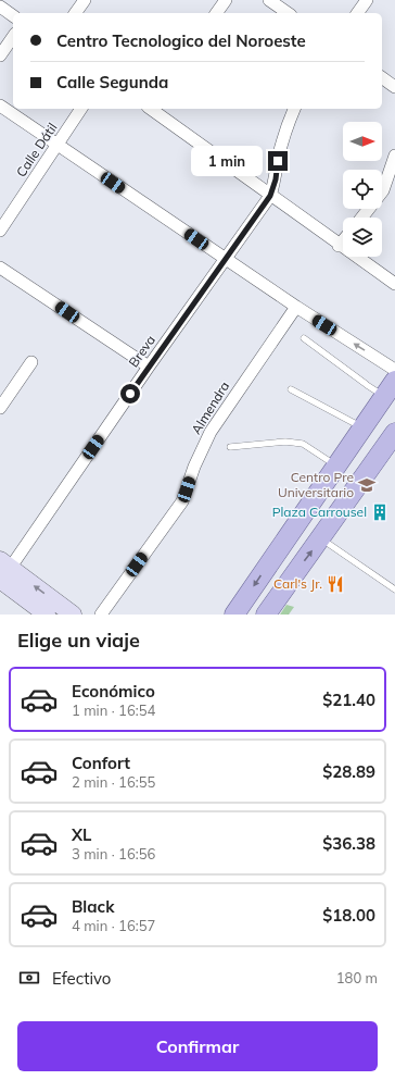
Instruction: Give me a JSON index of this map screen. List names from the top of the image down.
{
  "streets": {
    "street": ["Calle Dátil", "Breva", "Almendra"]
  },
  "places": {
    "school or university": ["Centro Pre Universitario"],
    "building": ["Plaza Carrousel"],
    "restaurant": ["Carl's Jr."]
  },
  "north": "right",
  "page": {
    "banner": ["Centro Tecnologico del Noroeste", "Calle Segunda"],
    "bubble": "1 min",
    "heading": "Elige un viaje",
    "list": [
      {
        "name": "Económico",
        "note": "1 min · 16:54",
        "value": "$21.40"
      },
      {
        "name": "Confort",
        "note": "2 min · 16:55",
        "value": "$28.89"
      },
      {
        "name": "XL",
        "note": "3 min · 16:56",
        "value": "$36.38"
      },
      {
        "name": "Black",
        "note": "4 min · 16:57",
        "value": "$18.00"
      }
    ],
    "pay": ["Efectivo", "180 m"],
    "buttons": "Confirmar"
  }
}
